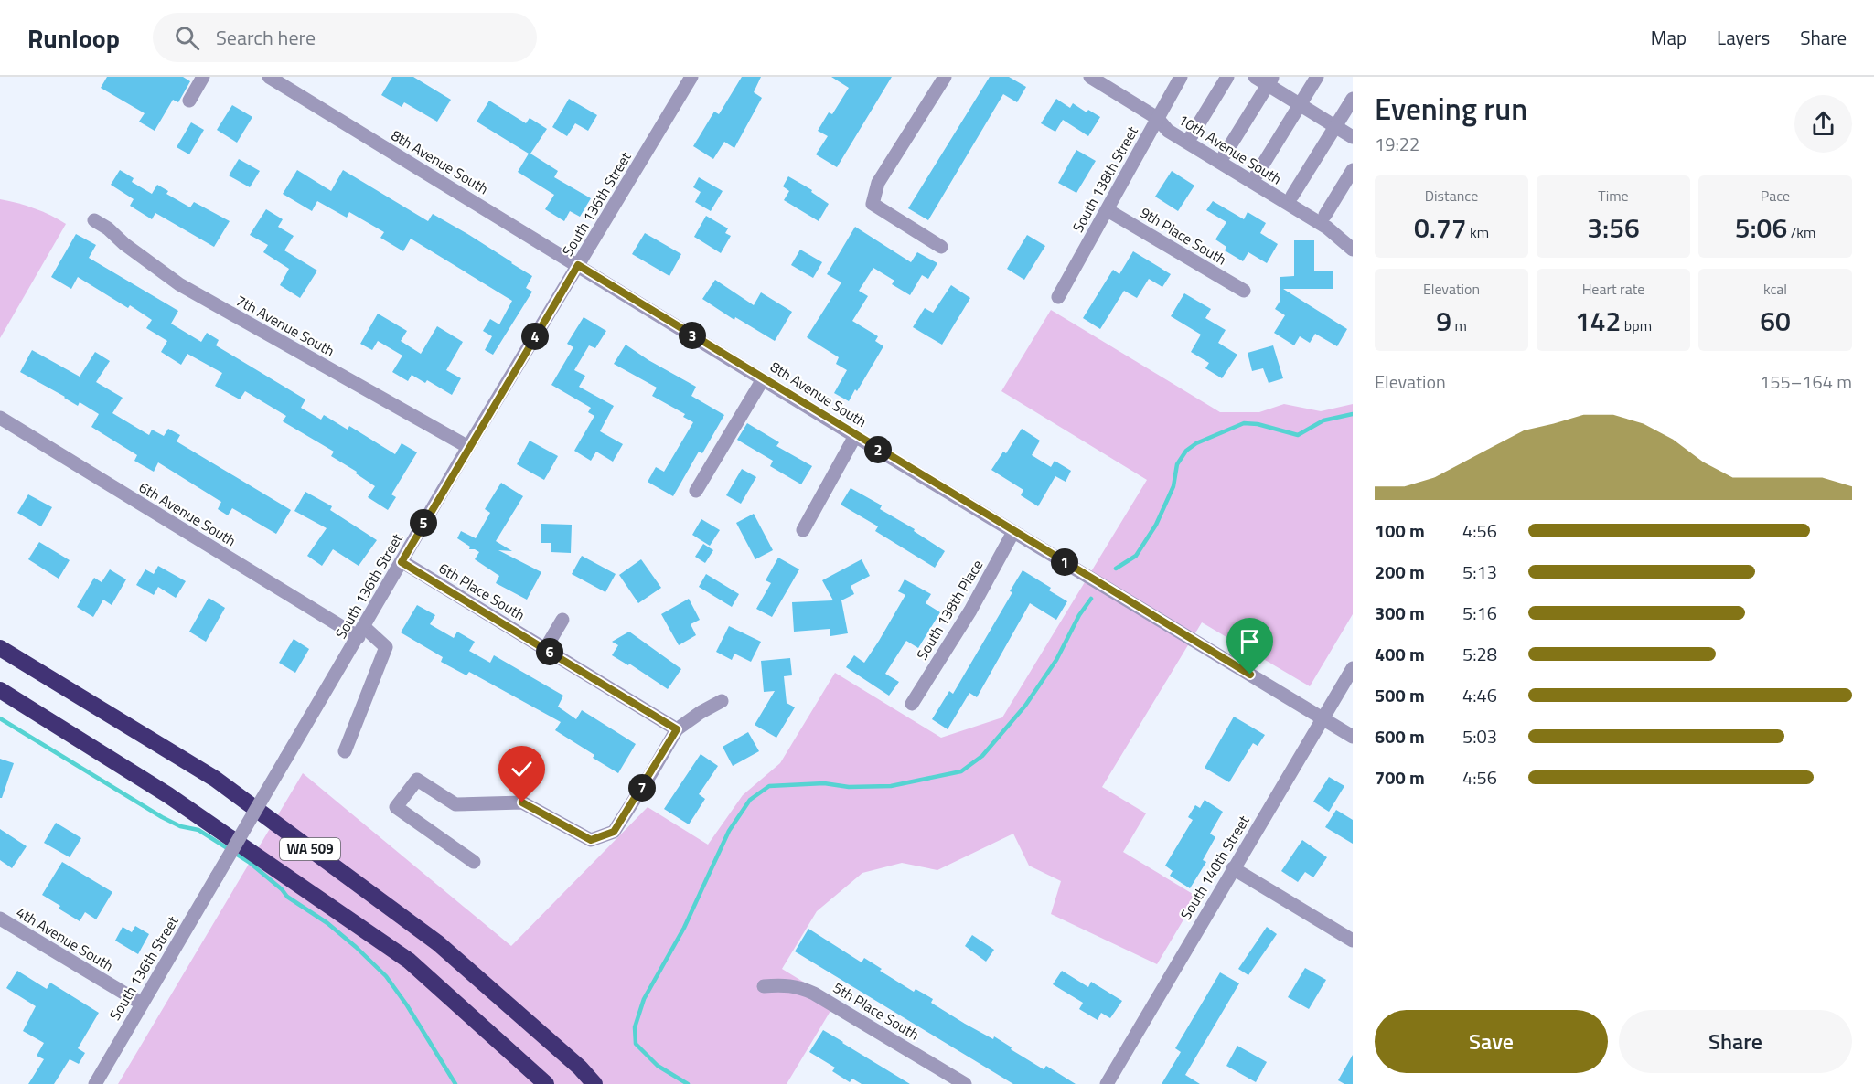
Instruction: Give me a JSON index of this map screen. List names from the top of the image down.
{
  "streets": {
    "highway": ["WA 509"],
    "street": [
      "10th Avenue South",
      "8th Avenue South",
      "South 138th Street",
      "South 136th Street",
      "9th Place South",
      "7th Avenue South",
      "6th Avenue South",
      "6th Place South",
      "South 138th Place",
      "South 140th Street",
      "4th Avenue South",
      "5th Place South"
    ]
  },
  "crossings": [
    ["10th Avenue South", "South 138th Street"],
    ["8th Avenue South", "South 136th Street"],
    ["8th Avenue South", "South 138th Place"],
    ["8th Avenue South", "South 140th Street"],
    ["South 138th Street", "9th Place South"],
    ["South 136th Street", "7th Avenue South"],
    ["South 136th Street", "6th Avenue South"],
    ["South 136th Street", "6th Place South"],
    ["South 136th Street", "4th Avenue South"]
  ],
  "page": {
    "header": "Runloop",
    "search": "Search here",
    "nav": ["Map", "Layers", "Share"],
    "heading": ["Evening run", "19:22"],
    "stats": [
      ["Distance", "0.77 km"],
      ["Time", "3:56"],
      ["Pace", "5:06 /km"],
      ["Elevation", "9 m"],
      ["Heart rate", "142 bpm"],
      ["kcal", "60"]
    ],
    "pins": [
      "3",
      "4",
      "2",
      "5",
      "1",
      "6",
      "7"
    ],
    "chart": ["Elevation", "155–164 m"],
    "list": [
      {
        "name": "100 m",
        "note": "4:56"
      },
      {
        "name": "200 m",
        "note": "5:13"
      },
      {
        "name": "300 m",
        "note": "5:16"
      },
      {
        "name": "400 m",
        "note": "5:28"
      },
      {
        "name": "500 m",
        "note": "4:46"
      },
      {
        "name": "600 m",
        "note": "5:03"
      },
      {
        "name": "700 m",
        "note": "4:56"
      }
    ],
    "buttons": ["Save", "Share"]
  }
}
